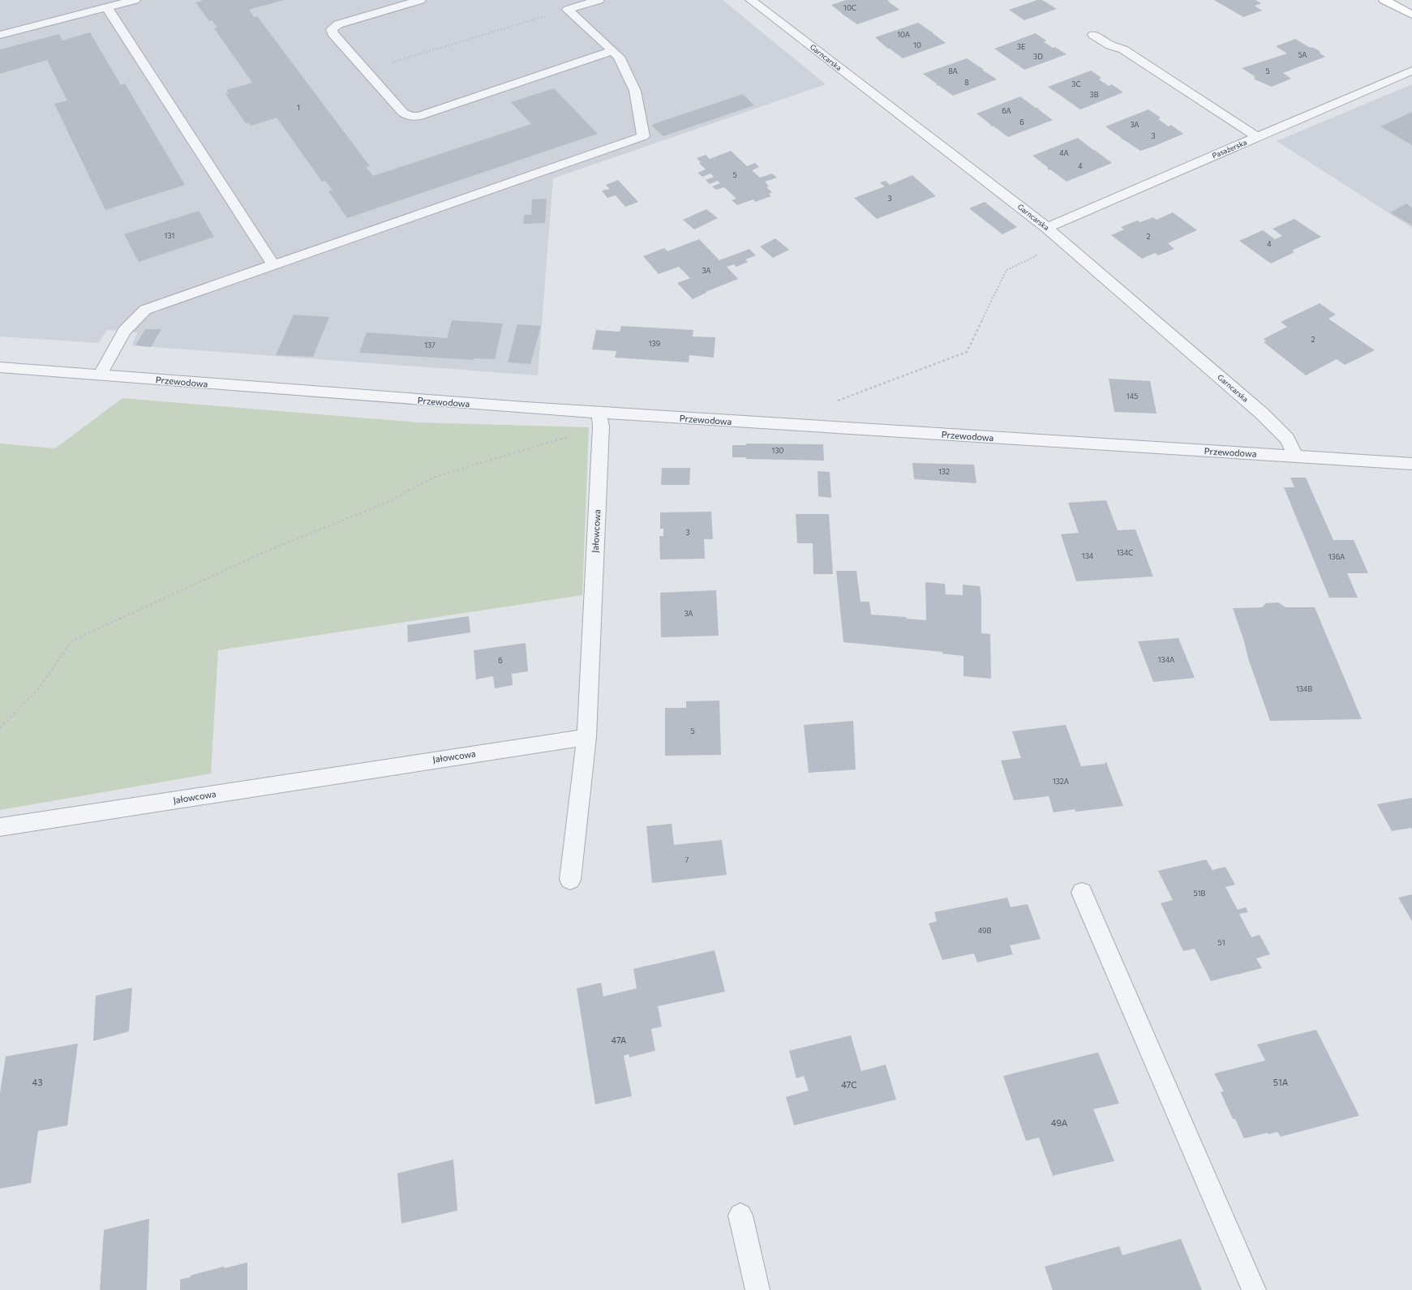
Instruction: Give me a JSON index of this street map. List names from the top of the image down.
{
  "streets": {
    "street": [
      "Garncarska",
      "Pasażerska",
      "Przewodowa",
      "Jałowcowa"
    ]
  },
  "crossings": [
    ["Garncarska", "Pasażerska"],
    ["Garncarska", "Przewodowa"],
    ["Przewodowa", "Jałowcowa"]
  ],
  "house_numbers": [
    "10C",
    "10A",
    "10",
    "3E",
    "5A",
    "3D",
    "8A",
    "5",
    "8",
    "3C",
    "3B",
    "1",
    "6A",
    "6",
    "3A",
    "3",
    "4A",
    "4",
    "5",
    "3",
    "131",
    "2",
    "4",
    "3A",
    "2",
    "139",
    "137",
    "145",
    "130",
    "132",
    "3",
    "134C",
    "134",
    "136A",
    "3A",
    "134A",
    "6",
    "134B",
    "5",
    "132A",
    "7",
    "51B",
    "49B",
    "51",
    "47A",
    "43",
    "51A",
    "47C",
    "49A"
  ]
}
